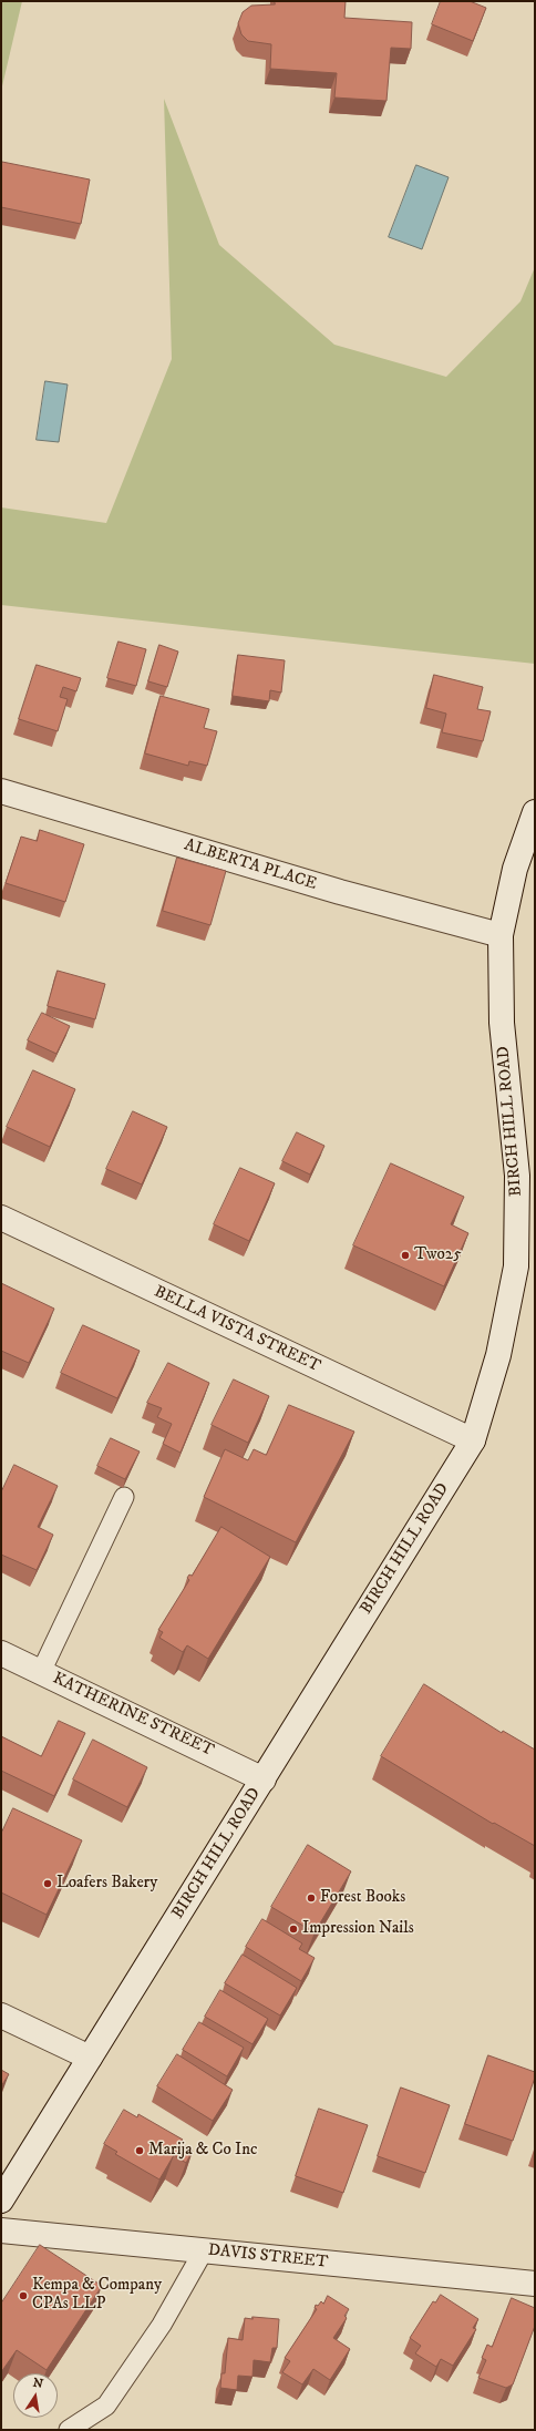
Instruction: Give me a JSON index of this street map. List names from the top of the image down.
{
  "streets": {
    "street": [
      "ALBERTA PLACE",
      "BIRCH HILL ROAD",
      "BELLA VISTA STREET",
      "KATHERINE STREET",
      "DAVIS STREET"
    ]
  },
  "crossings": [
    ["ALBERTA PLACE", "BIRCH HILL ROAD"],
    ["BIRCH HILL ROAD", "BELLA VISTA STREET"],
    ["BIRCH HILL ROAD", "KATHERINE STREET"]
  ],
  "places": [
    "Two25",
    "Loafers Bakery",
    "Forest Books",
    "Impression Nails",
    "Marija & Co Inc",
    "Kempa & Company CPAs LLP"
  ],
  "north": "top"
}
